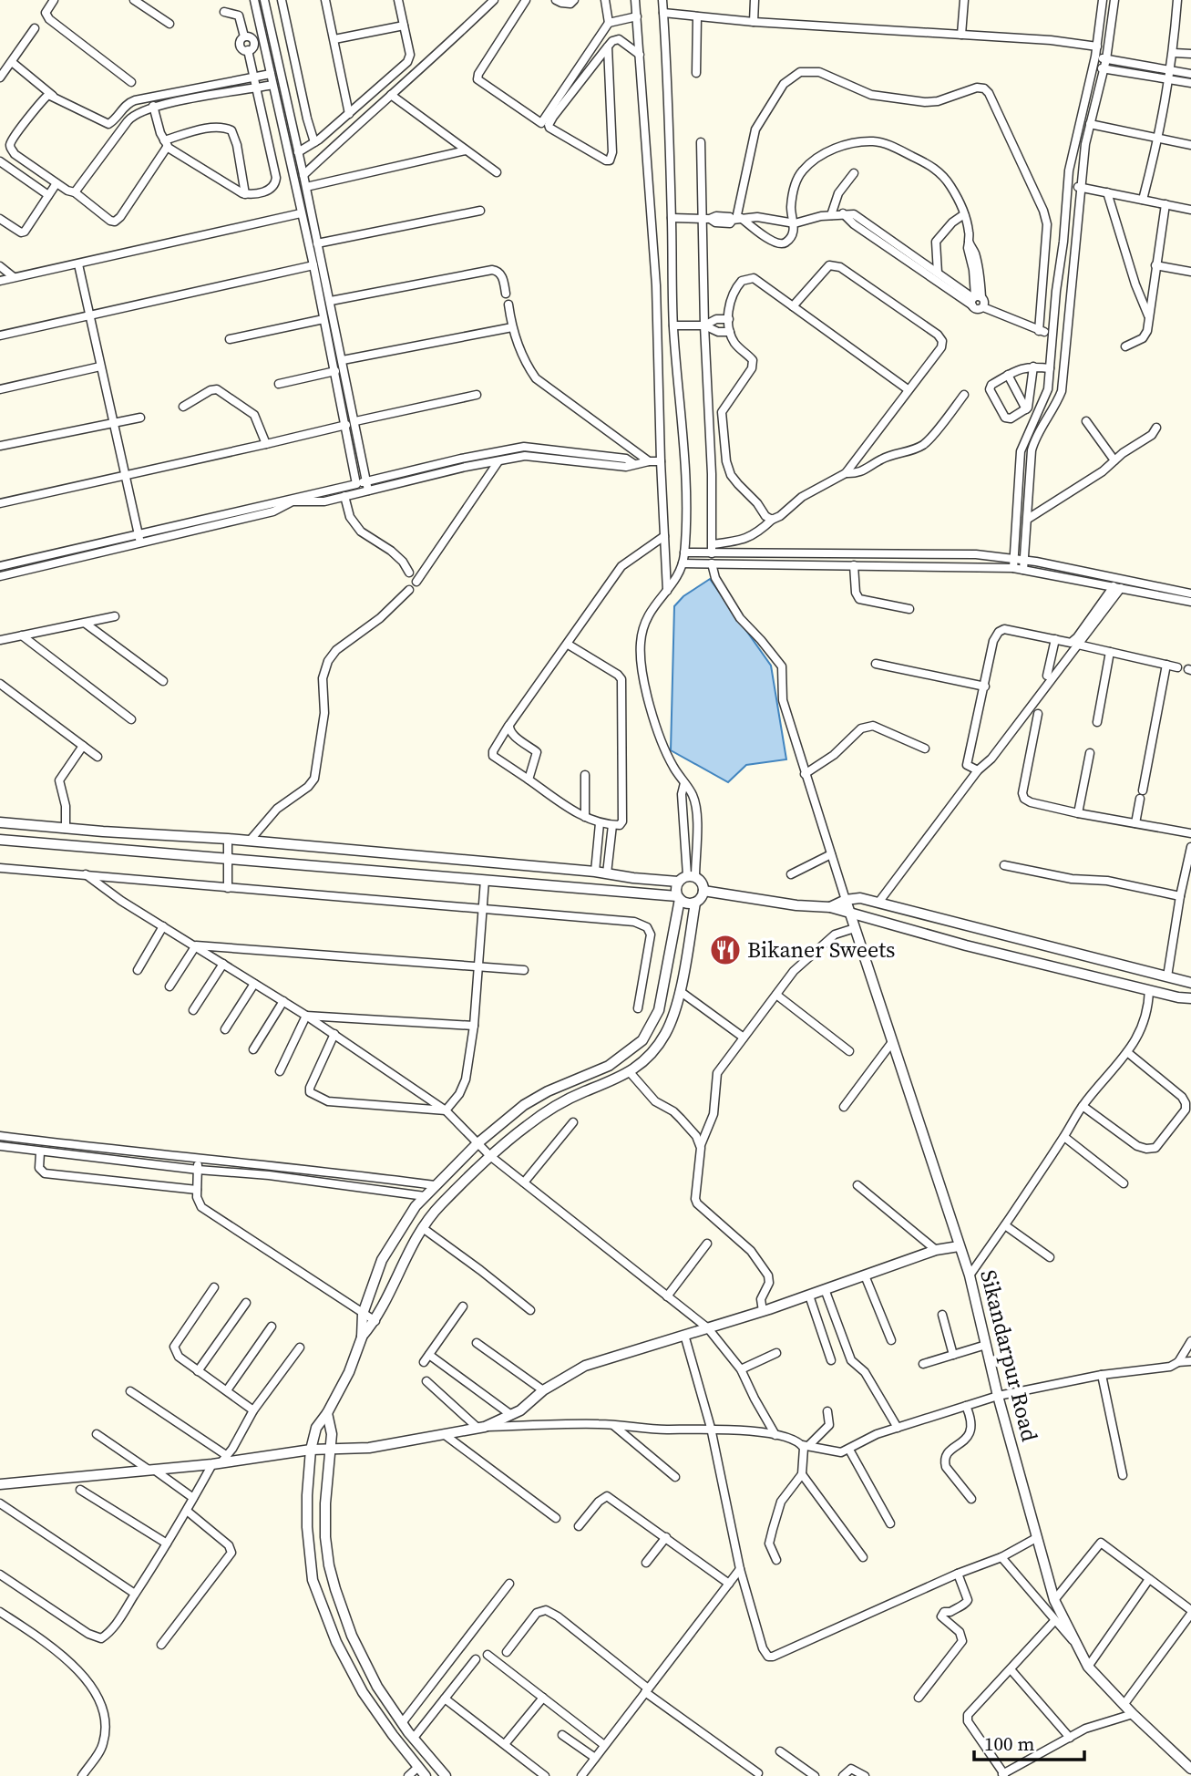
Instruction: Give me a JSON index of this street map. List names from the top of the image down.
{
  "streets": {
    "street": ["Sikandarpur Road"]
  },
  "places": {
    "restaurant": ["Bikaner Sweets"]
  },
  "scale_bar": "100 m"
}
